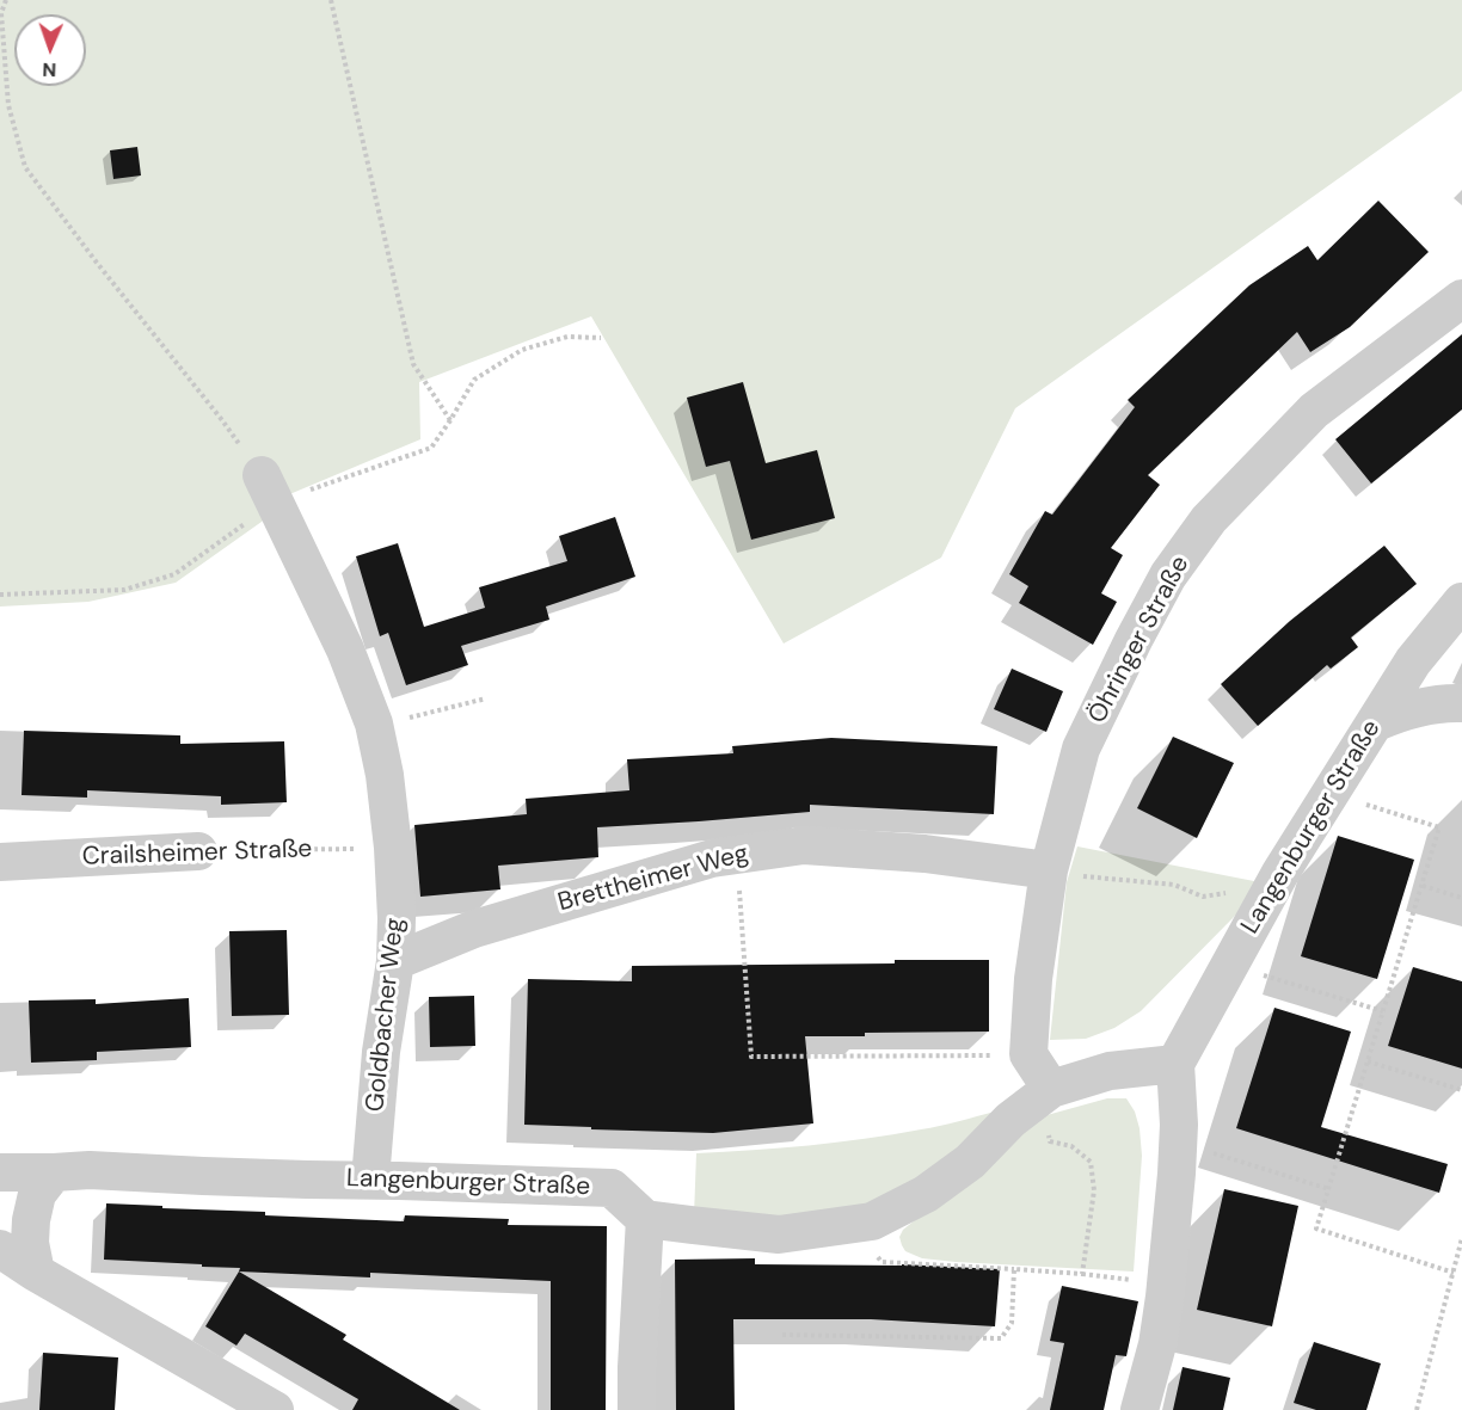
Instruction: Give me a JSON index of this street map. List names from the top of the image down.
{
  "streets": {
    "street": [
      "Öhringer Straße",
      "Langenburger Straße",
      "Crailsheimer Straße",
      "Brettheimer Weg",
      "Goldbacher Weg"
    ]
  },
  "crossings": [
    ["Öhringer Straße", "Brettheimer Weg"],
    ["Langenburger Straße", "Goldbacher Weg"],
    ["Crailsheimer Straße", "Goldbacher Weg"],
    ["Brettheimer Weg", "Goldbacher Weg"]
  ],
  "north": "bottom"
}
